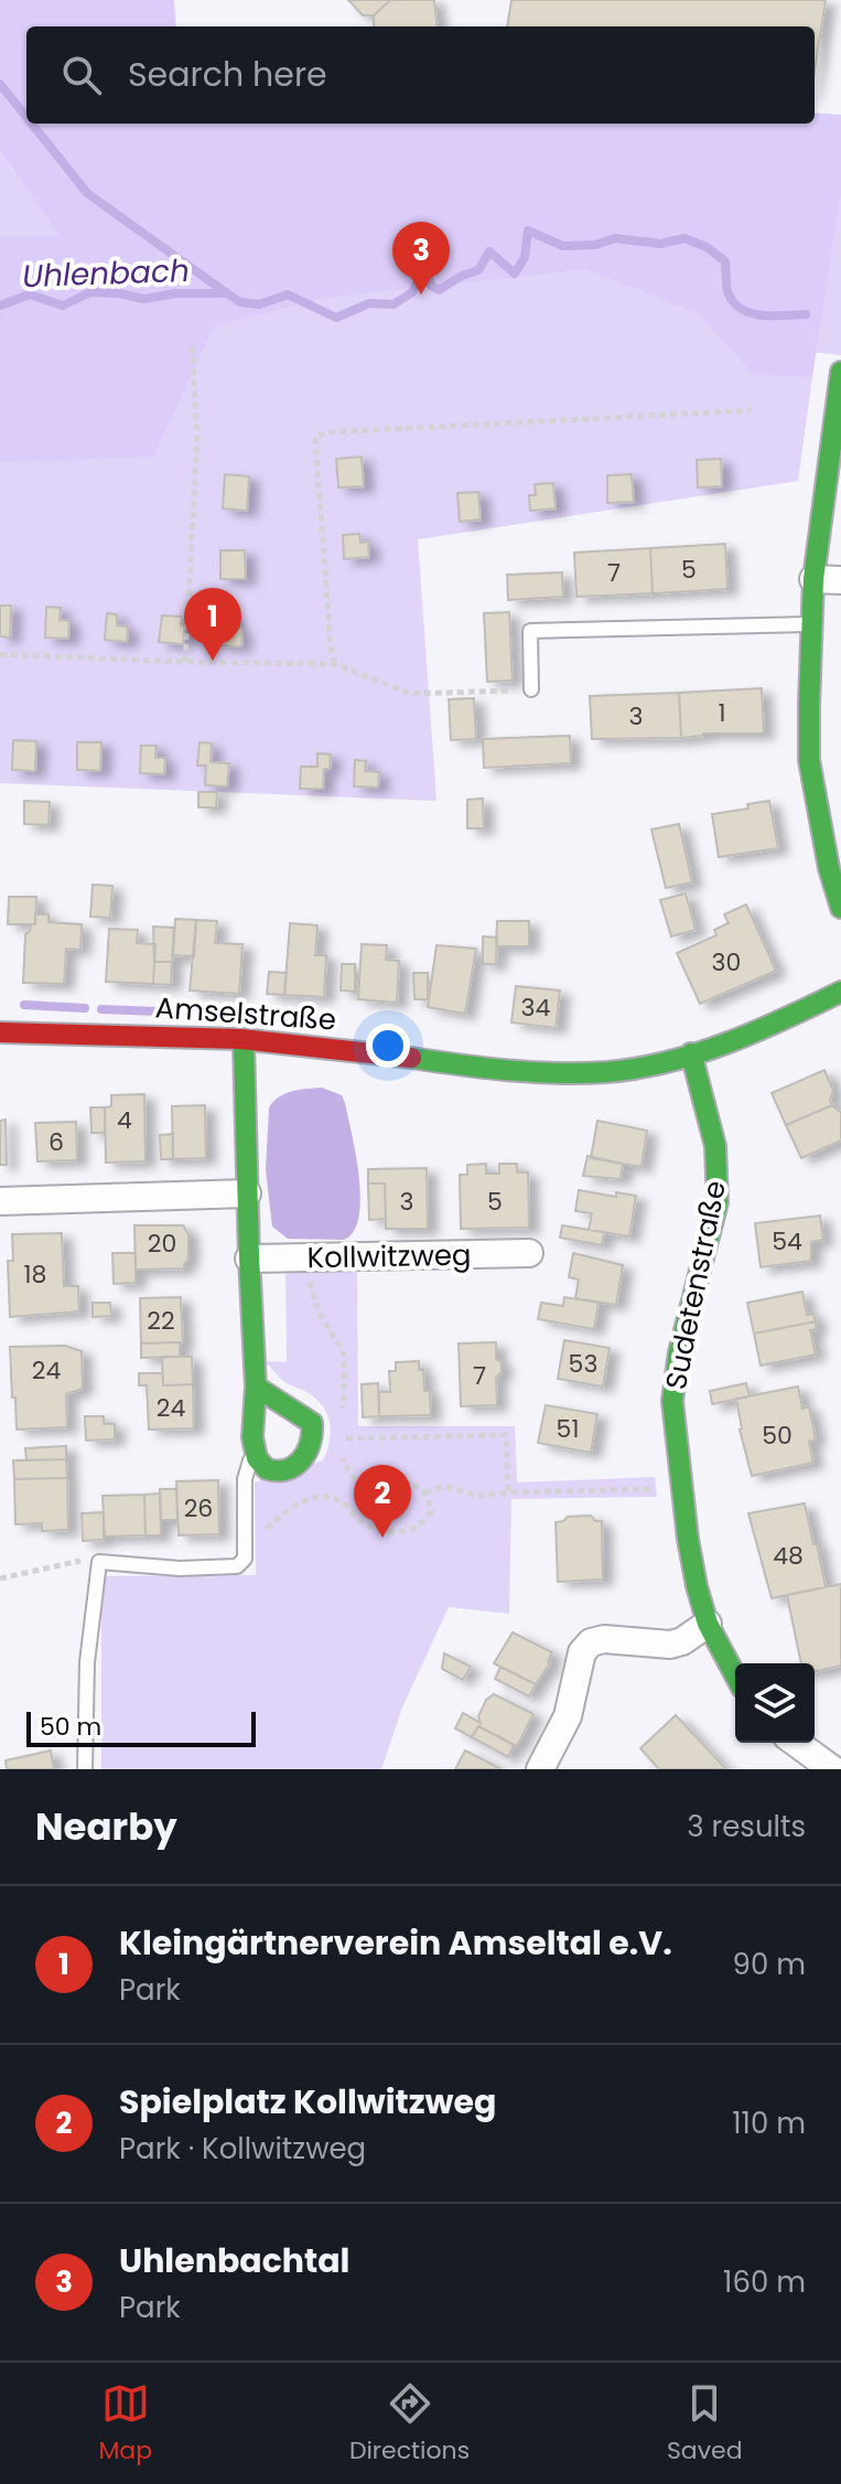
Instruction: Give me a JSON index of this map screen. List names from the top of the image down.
{
  "streets": {
    "street": ["Amselstraße", "Kollwitzweg", "Sudetenstraße"]
  },
  "crossings": [
    ["Amselstraße", "Sudetenstraße"]
  ],
  "water": ["Uhlenbach"],
  "house_numbers": [
    "5",
    "7",
    "1",
    "3",
    "30",
    "34",
    "4",
    "6",
    "3",
    "5",
    "54",
    "20",
    "18",
    "22",
    "53",
    "24",
    "7",
    "24",
    "51",
    "50",
    "26",
    "48"
  ],
  "scale_bar": "50 m",
  "page": {
    "search": "Search here",
    "pins": ["3", "1", "2"],
    "scale": "50 m",
    "heading": ["Nearby", "3 results"],
    "list": [
      {
        "mark": "1",
        "name": "Kleingärtnerverein Amseltal e.V.",
        "note": "Park",
        "value": "90 m"
      },
      {
        "mark": "2",
        "name": "Spielplatz Kollwitzweg",
        "note": "Park · Kollwitzweg",
        "value": "110 m"
      },
      {
        "mark": "3",
        "name": "Uhlenbachtal",
        "note": "Park",
        "value": "160 m"
      }
    ],
    "nav": ["Map", "Directions", "Saved"]
  }
}
